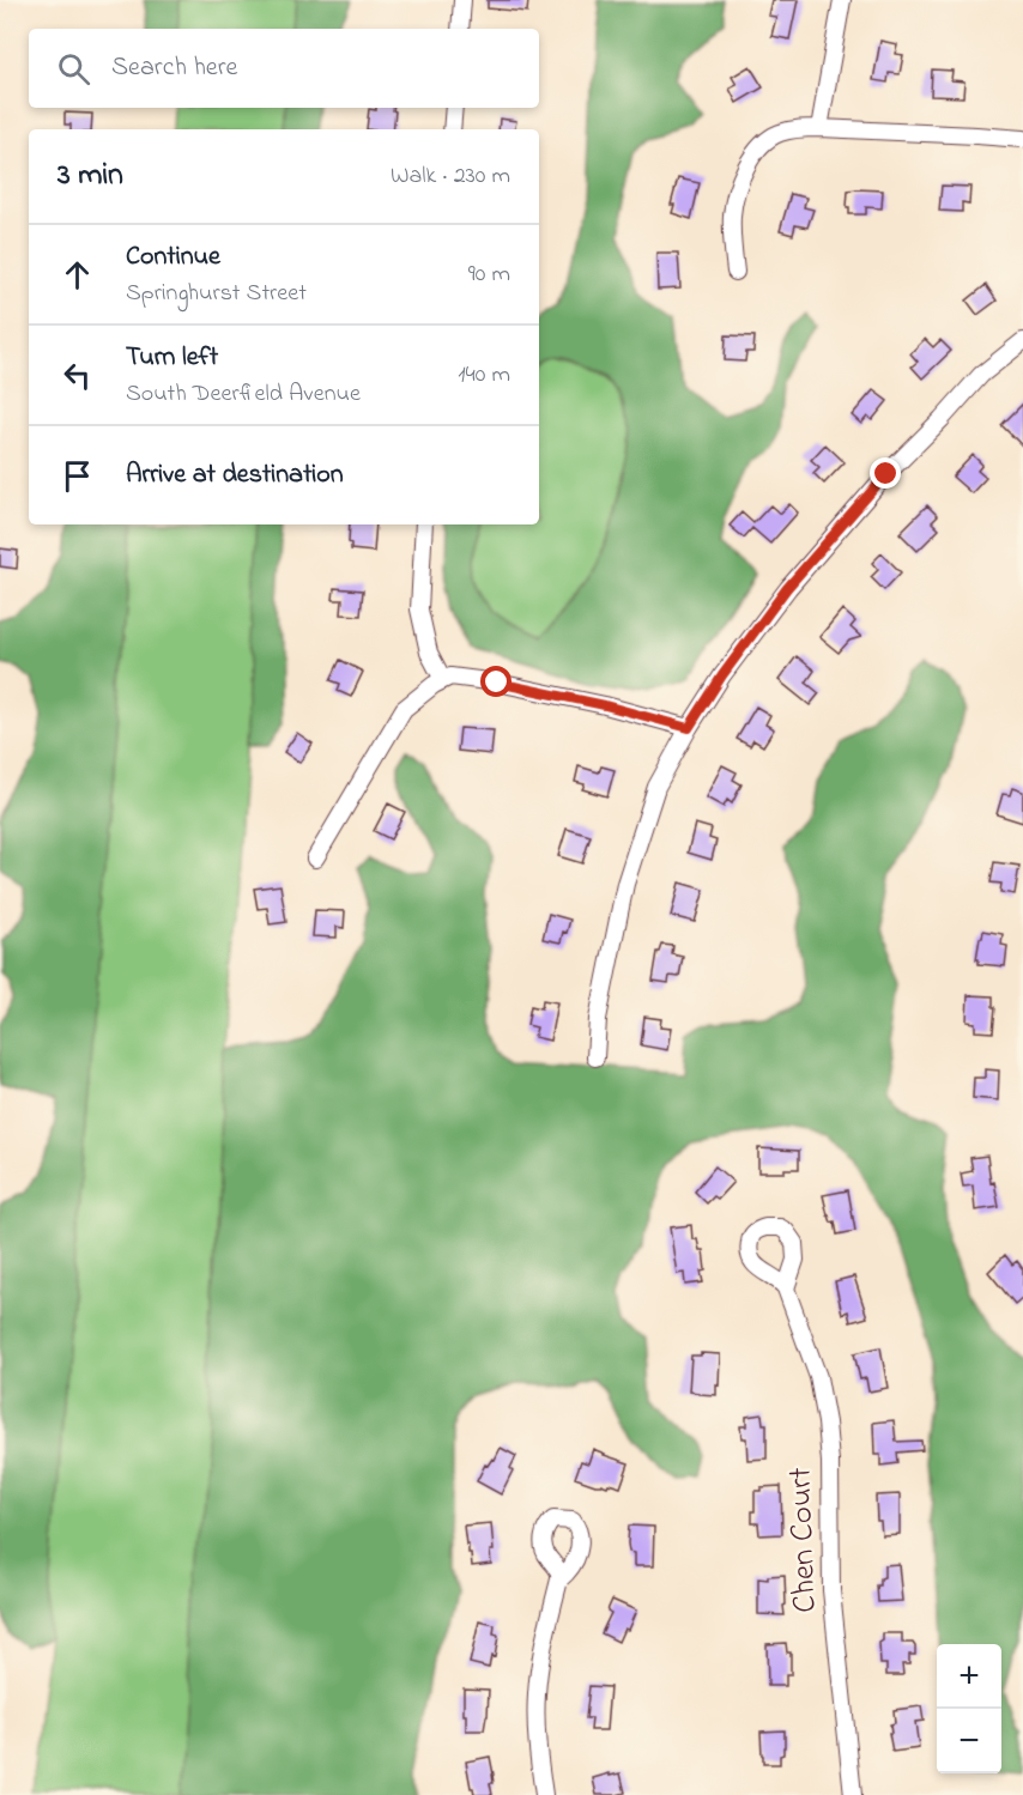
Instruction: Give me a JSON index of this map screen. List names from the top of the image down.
{
  "streets": {
    "street": ["Chen Court"]
  },
  "page": {
    "search": "Search here",
    "heading": ["3 min", "Walk · 230 m"],
    "list": [
      ["Continue", "Springhurst Street", "90 m"],
      ["Turn left", "South Deerfield Avenue", "140 m"],
      "Arrive at destination"
    ],
    "map_buttons": ["+", "−"]
  }
}
